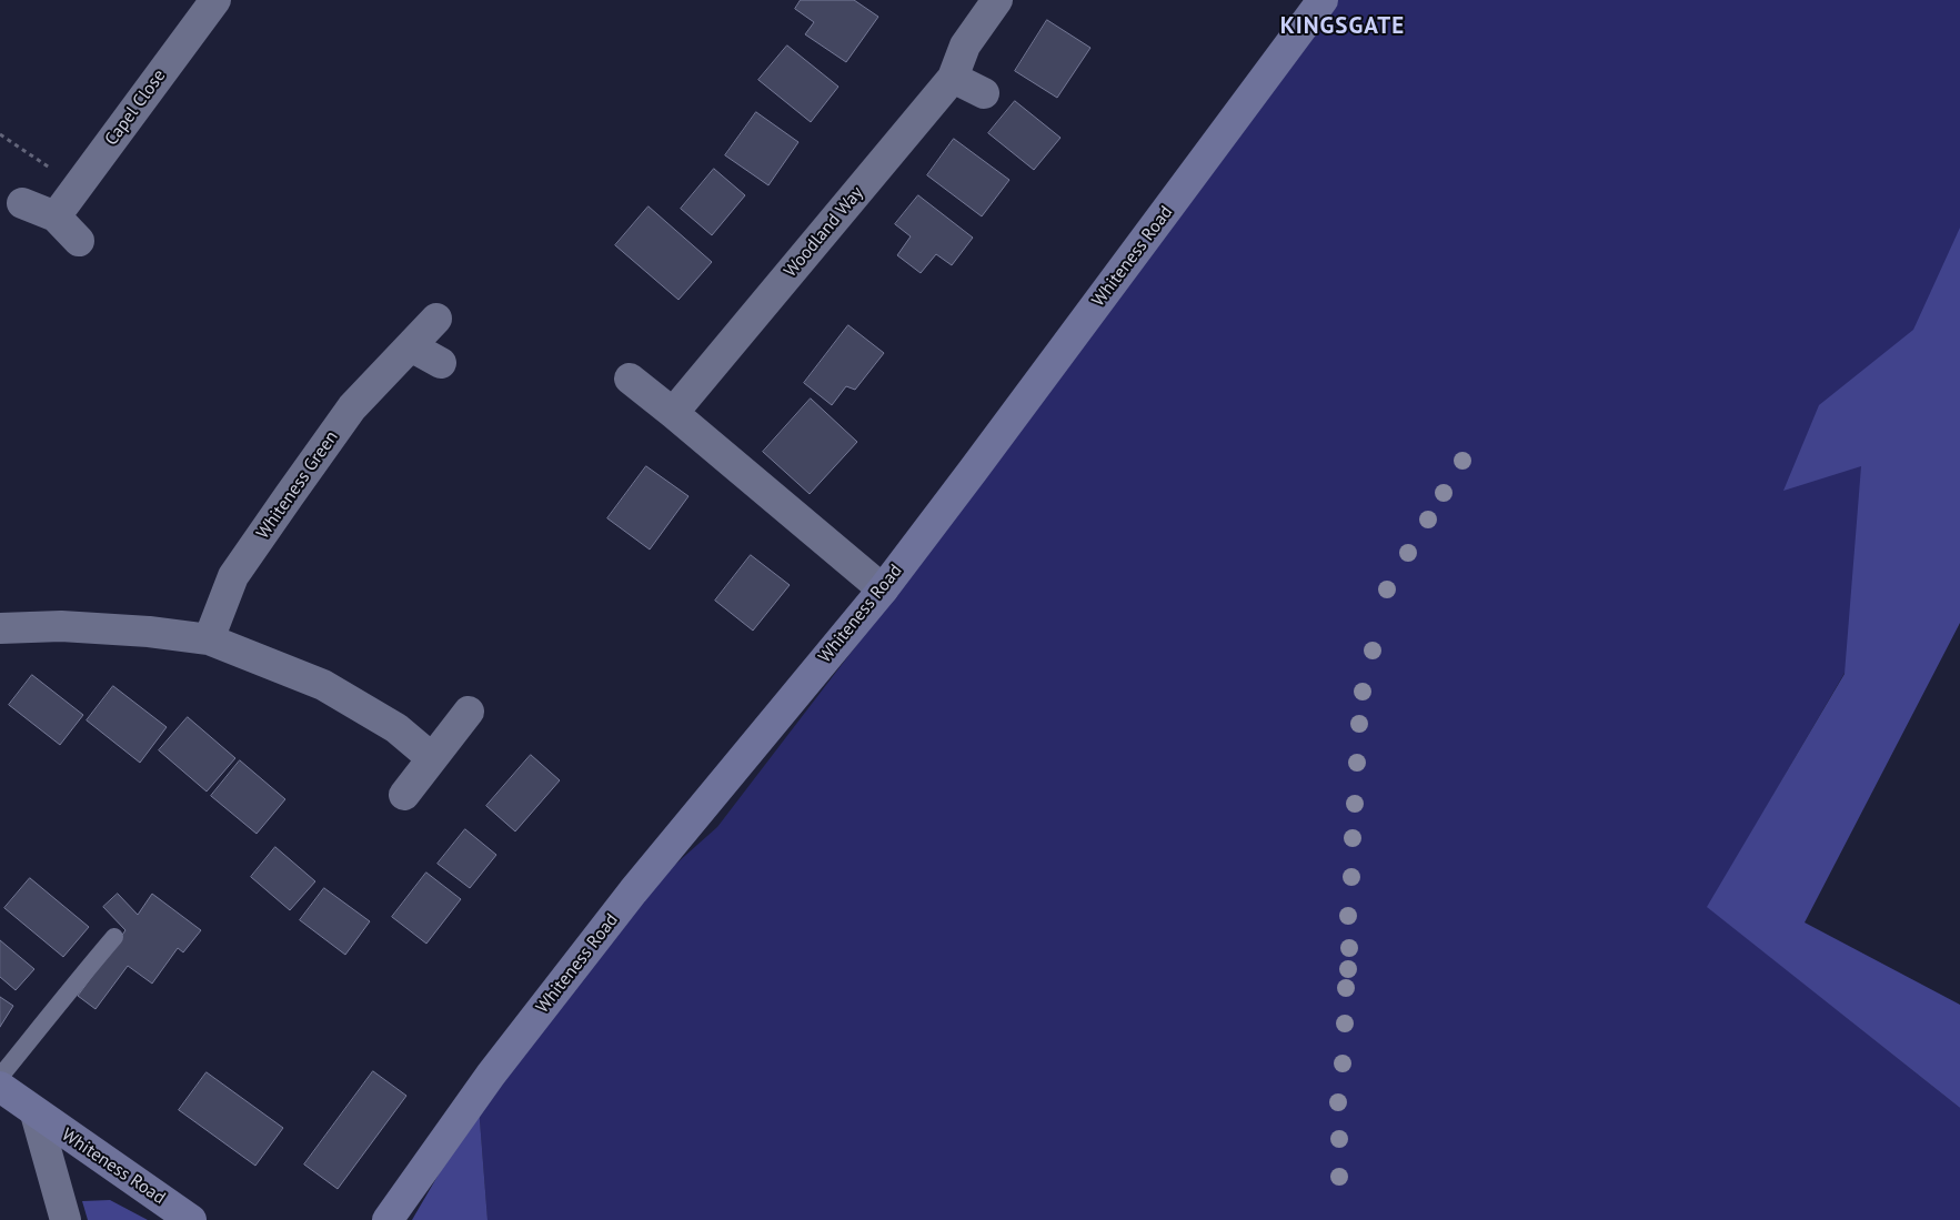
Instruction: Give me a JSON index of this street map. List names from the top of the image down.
{
  "streets": {
    "main road": ["Whiteness Road"],
    "street": ["Capel Close", "Woodland Way", "Whiteness Green"]
  },
  "districts": ["KINGSGATE"]
}
